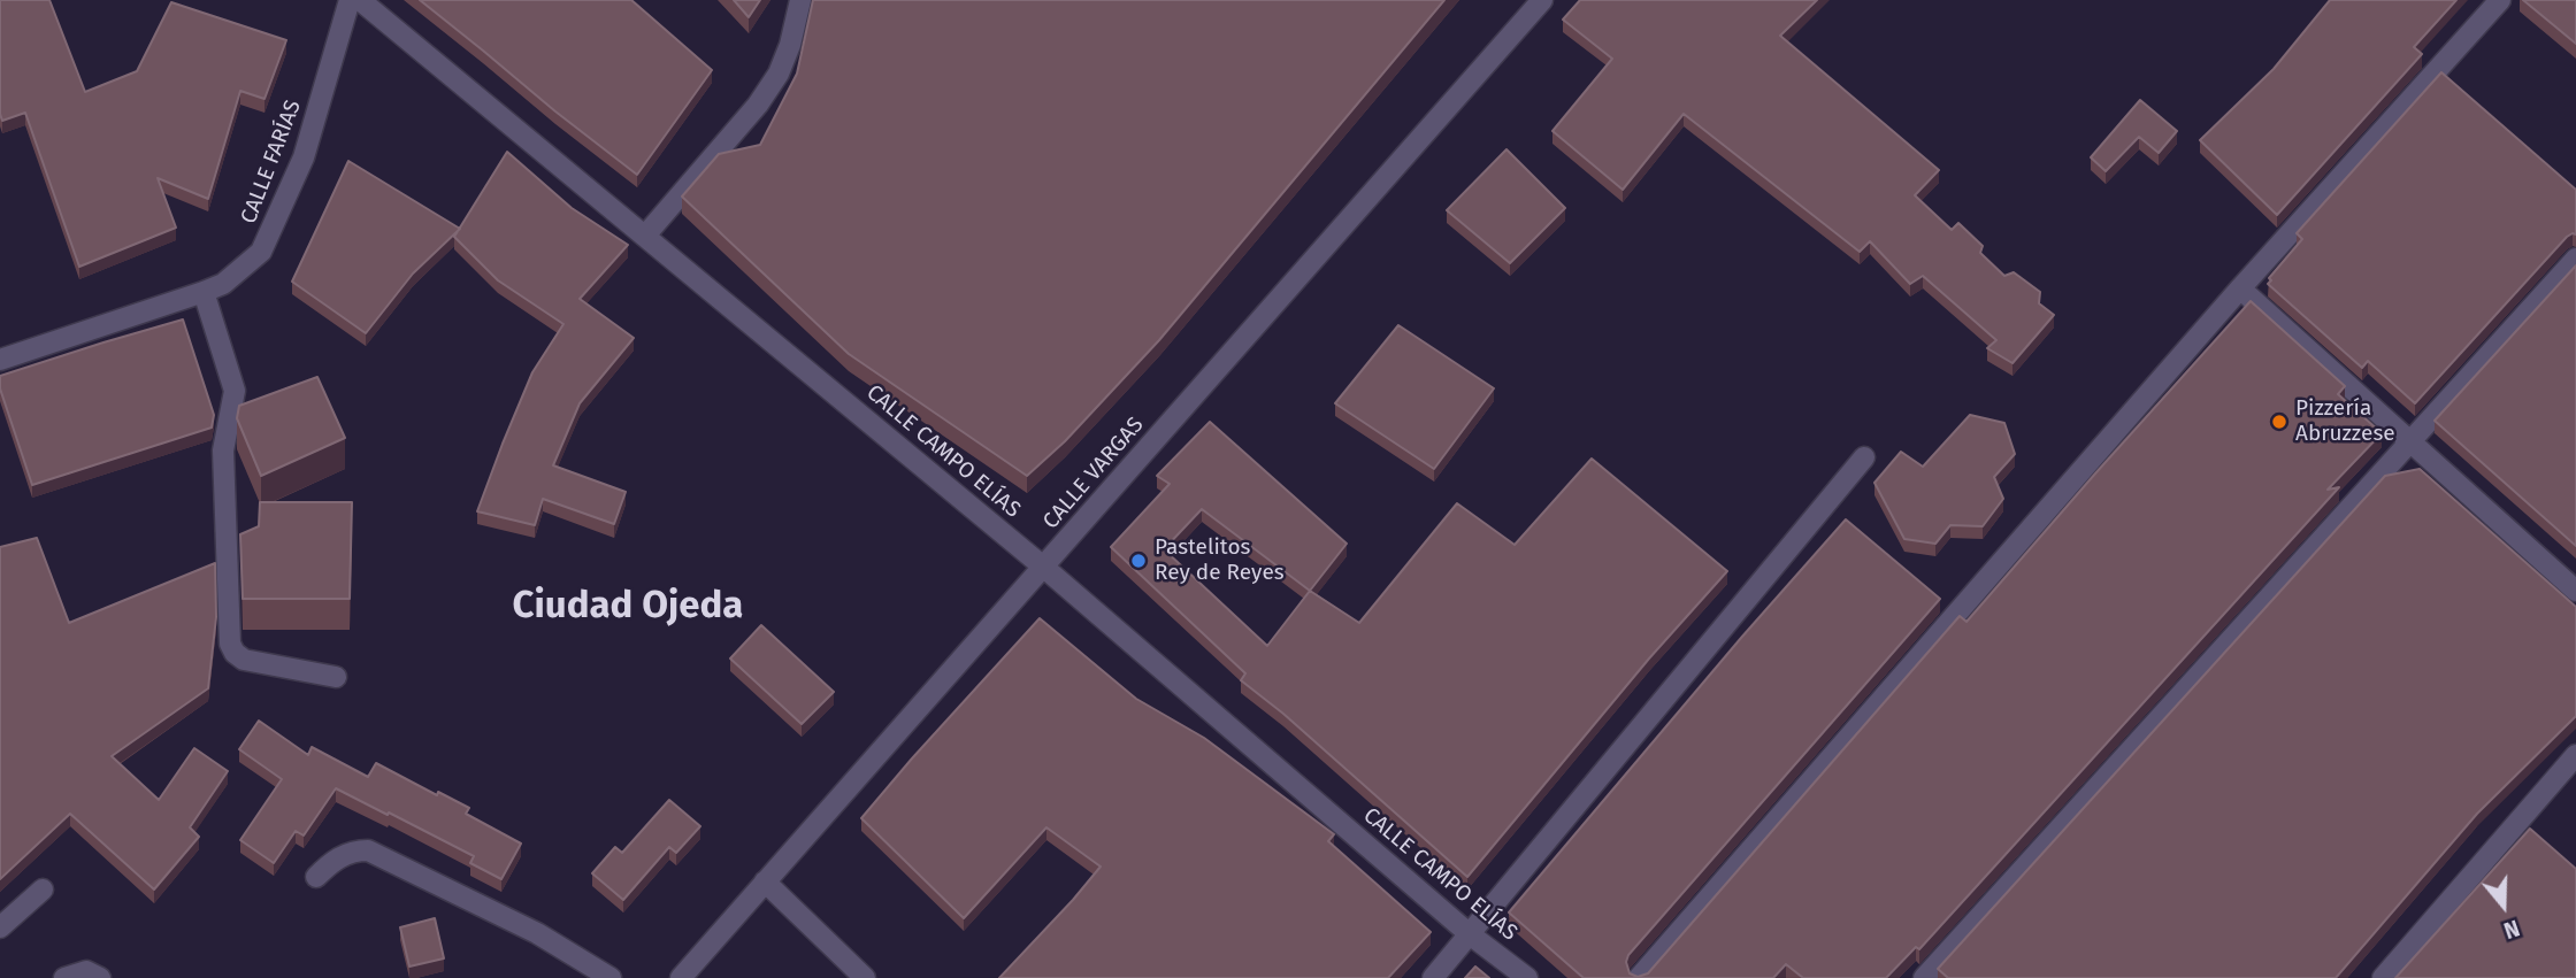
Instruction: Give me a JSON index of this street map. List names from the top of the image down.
{
  "streets": {
    "street": ["CALLE FARÍAS", "CALLE CAMPO ELÍAS", "CALLE VARGAS"]
  },
  "crossings": [
    ["CALLE CAMPO ELÍAS", "CALLE VARGAS"]
  ],
  "districts": ["Ciudad Ojeda"],
  "places": ["Pizzería Abruzzese", "Pastelitos Rey de Reyes"],
  "north": "bottom"
}
